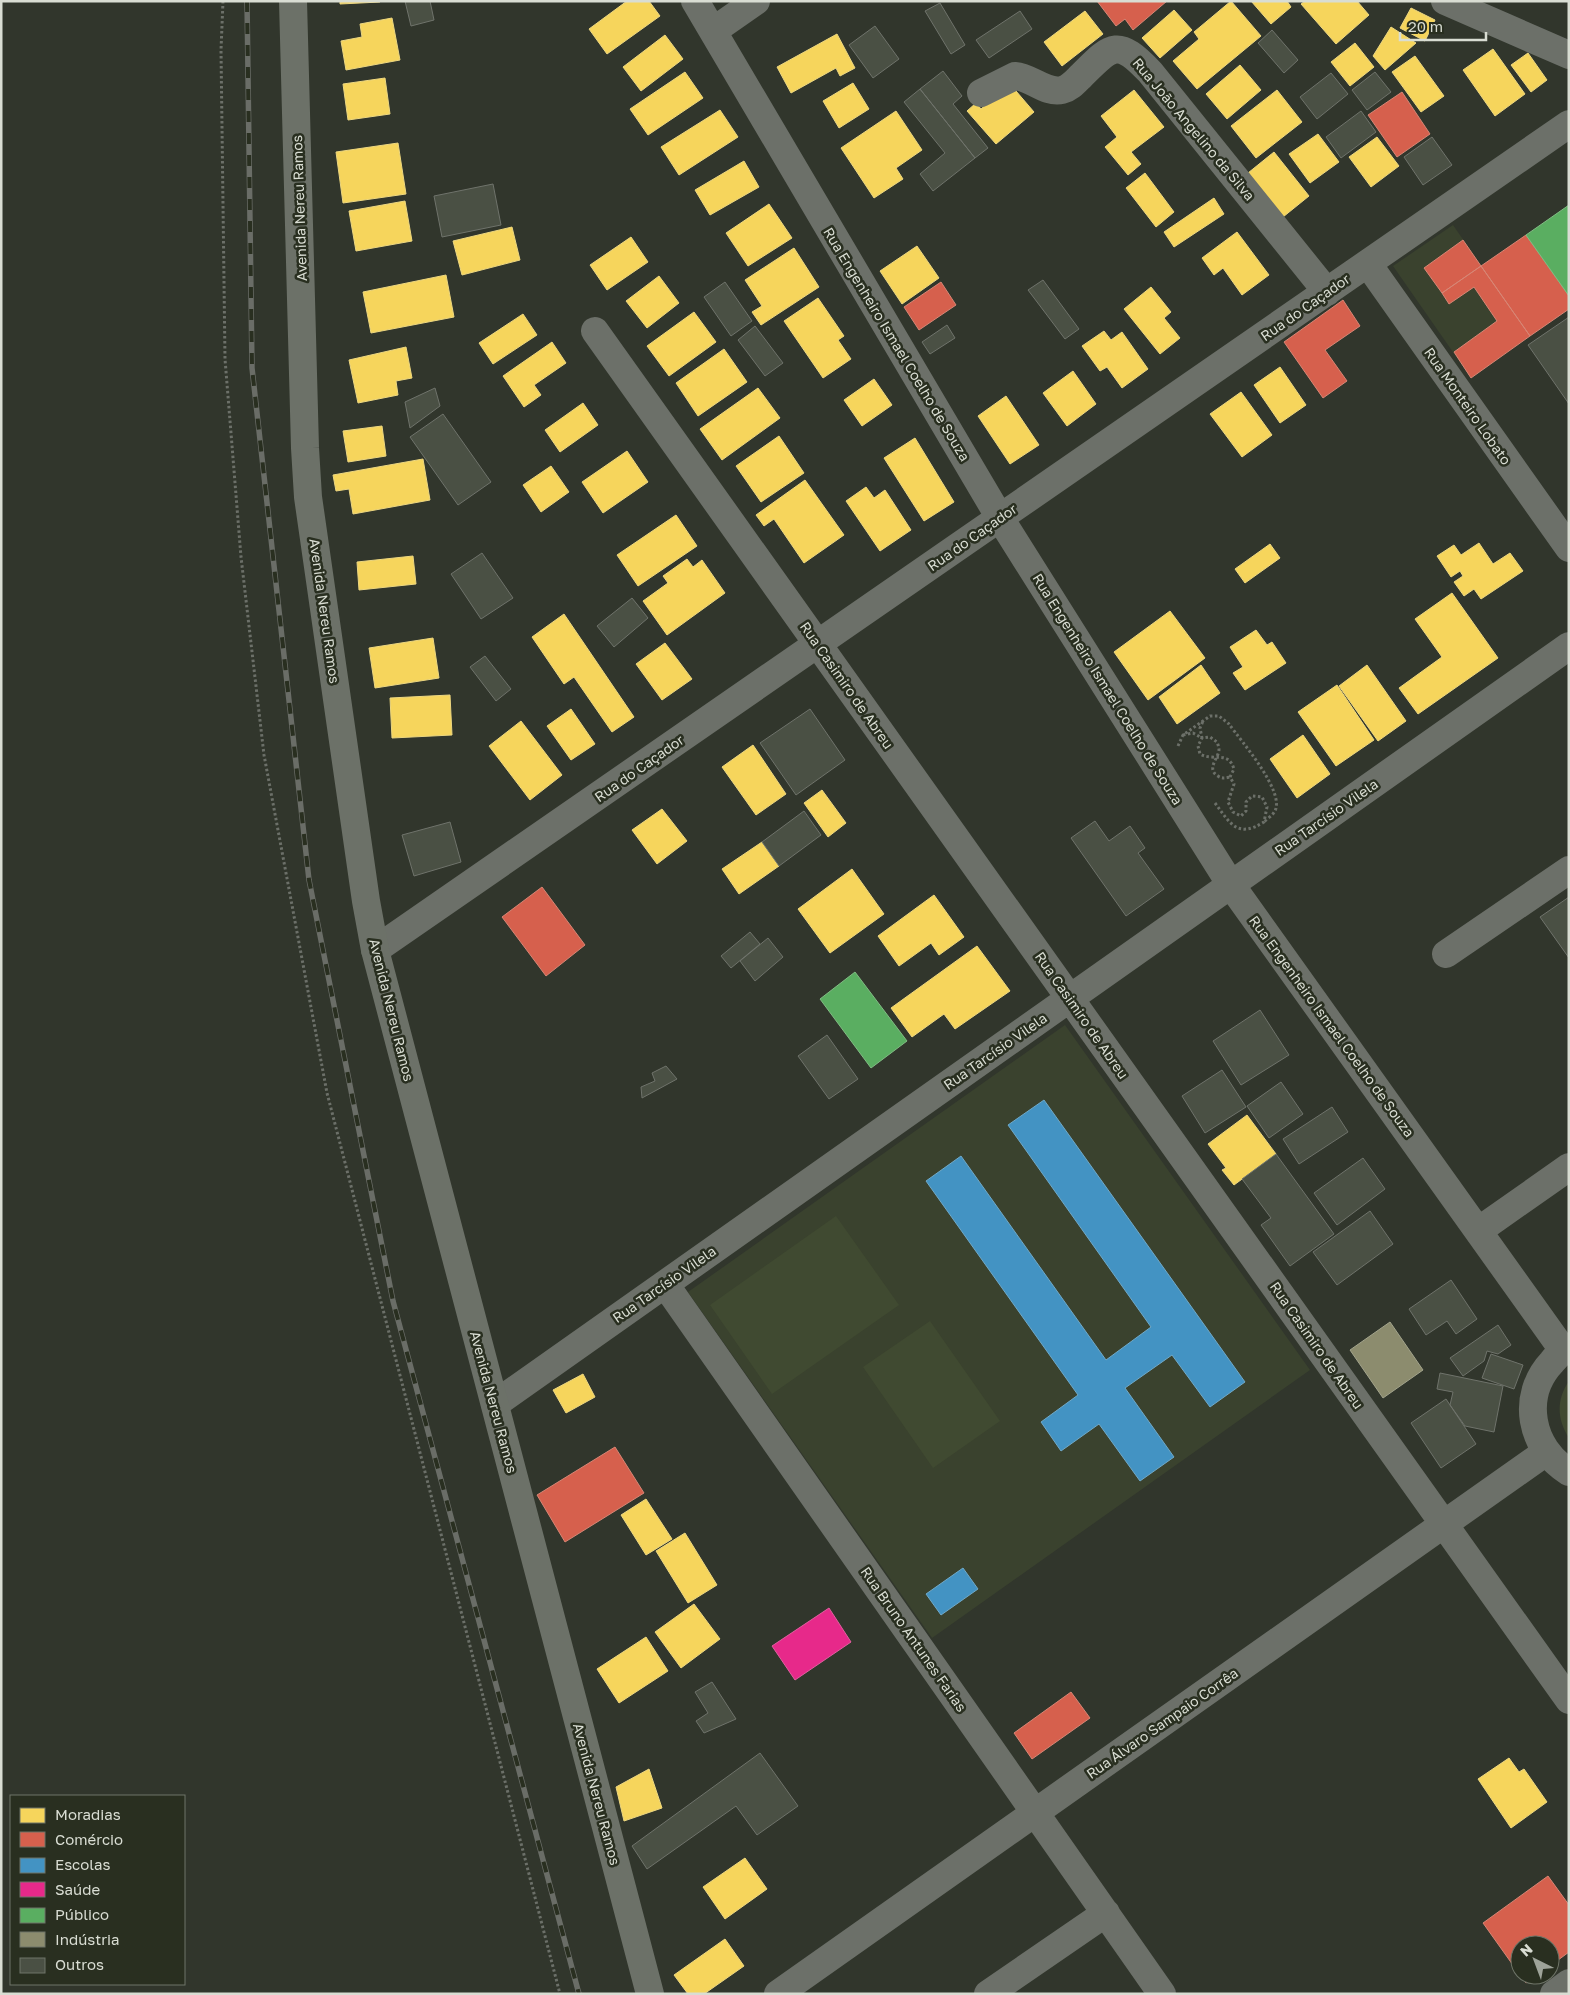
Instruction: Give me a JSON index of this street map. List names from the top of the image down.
{
  "streets": {
    "main road": ["Avenida Nereu Ramos"],
    "street": [
      "Rua João Angelino da Silva",
      "Rua do Caçador",
      "Rua Engenheiro Ismael Coelho de Souza",
      "Rua Monteiro Lobato",
      "Rua Casimiro de Abreu",
      "Rua Tarcísio Vilela",
      "Rua Bruno Antunes Farias",
      "Rua Álvaro Sampaio Corrêa"
    ]
  },
  "crossings": [
    ["Rua João Angelino da Silva", "Rua do Caçador"],
    ["Avenida Nereu Ramos", "Rua do Caçador"],
    ["Avenida Nereu Ramos", "Rua Tarcísio Vilela"],
    ["Rua do Caçador", "Rua Engenheiro Ismael Coelho de Souza"],
    ["Rua do Caçador", "Rua Monteiro Lobato"],
    ["Rua do Caçador", "Rua Casimiro de Abreu"],
    ["Rua Engenheiro Ismael Coelho de Souza", "Rua Tarcísio Vilela"],
    ["Rua Casimiro de Abreu", "Rua Tarcísio Vilela"],
    ["Rua Casimiro de Abreu", "Rua Álvaro Sampaio Corrêa"],
    ["Rua Tarcísio Vilela", "Rua Bruno Antunes Farias"],
    ["Rua Bruno Antunes Farias", "Rua Álvaro Sampaio Corrêa"]
  ],
  "legend": [
    "Moradias",
    "Comércio",
    "Escolas",
    "Saúde",
    "Público",
    "Indústria",
    "Outros"
  ],
  "scale_bar": "20 m",
  "north": "top left"
}
